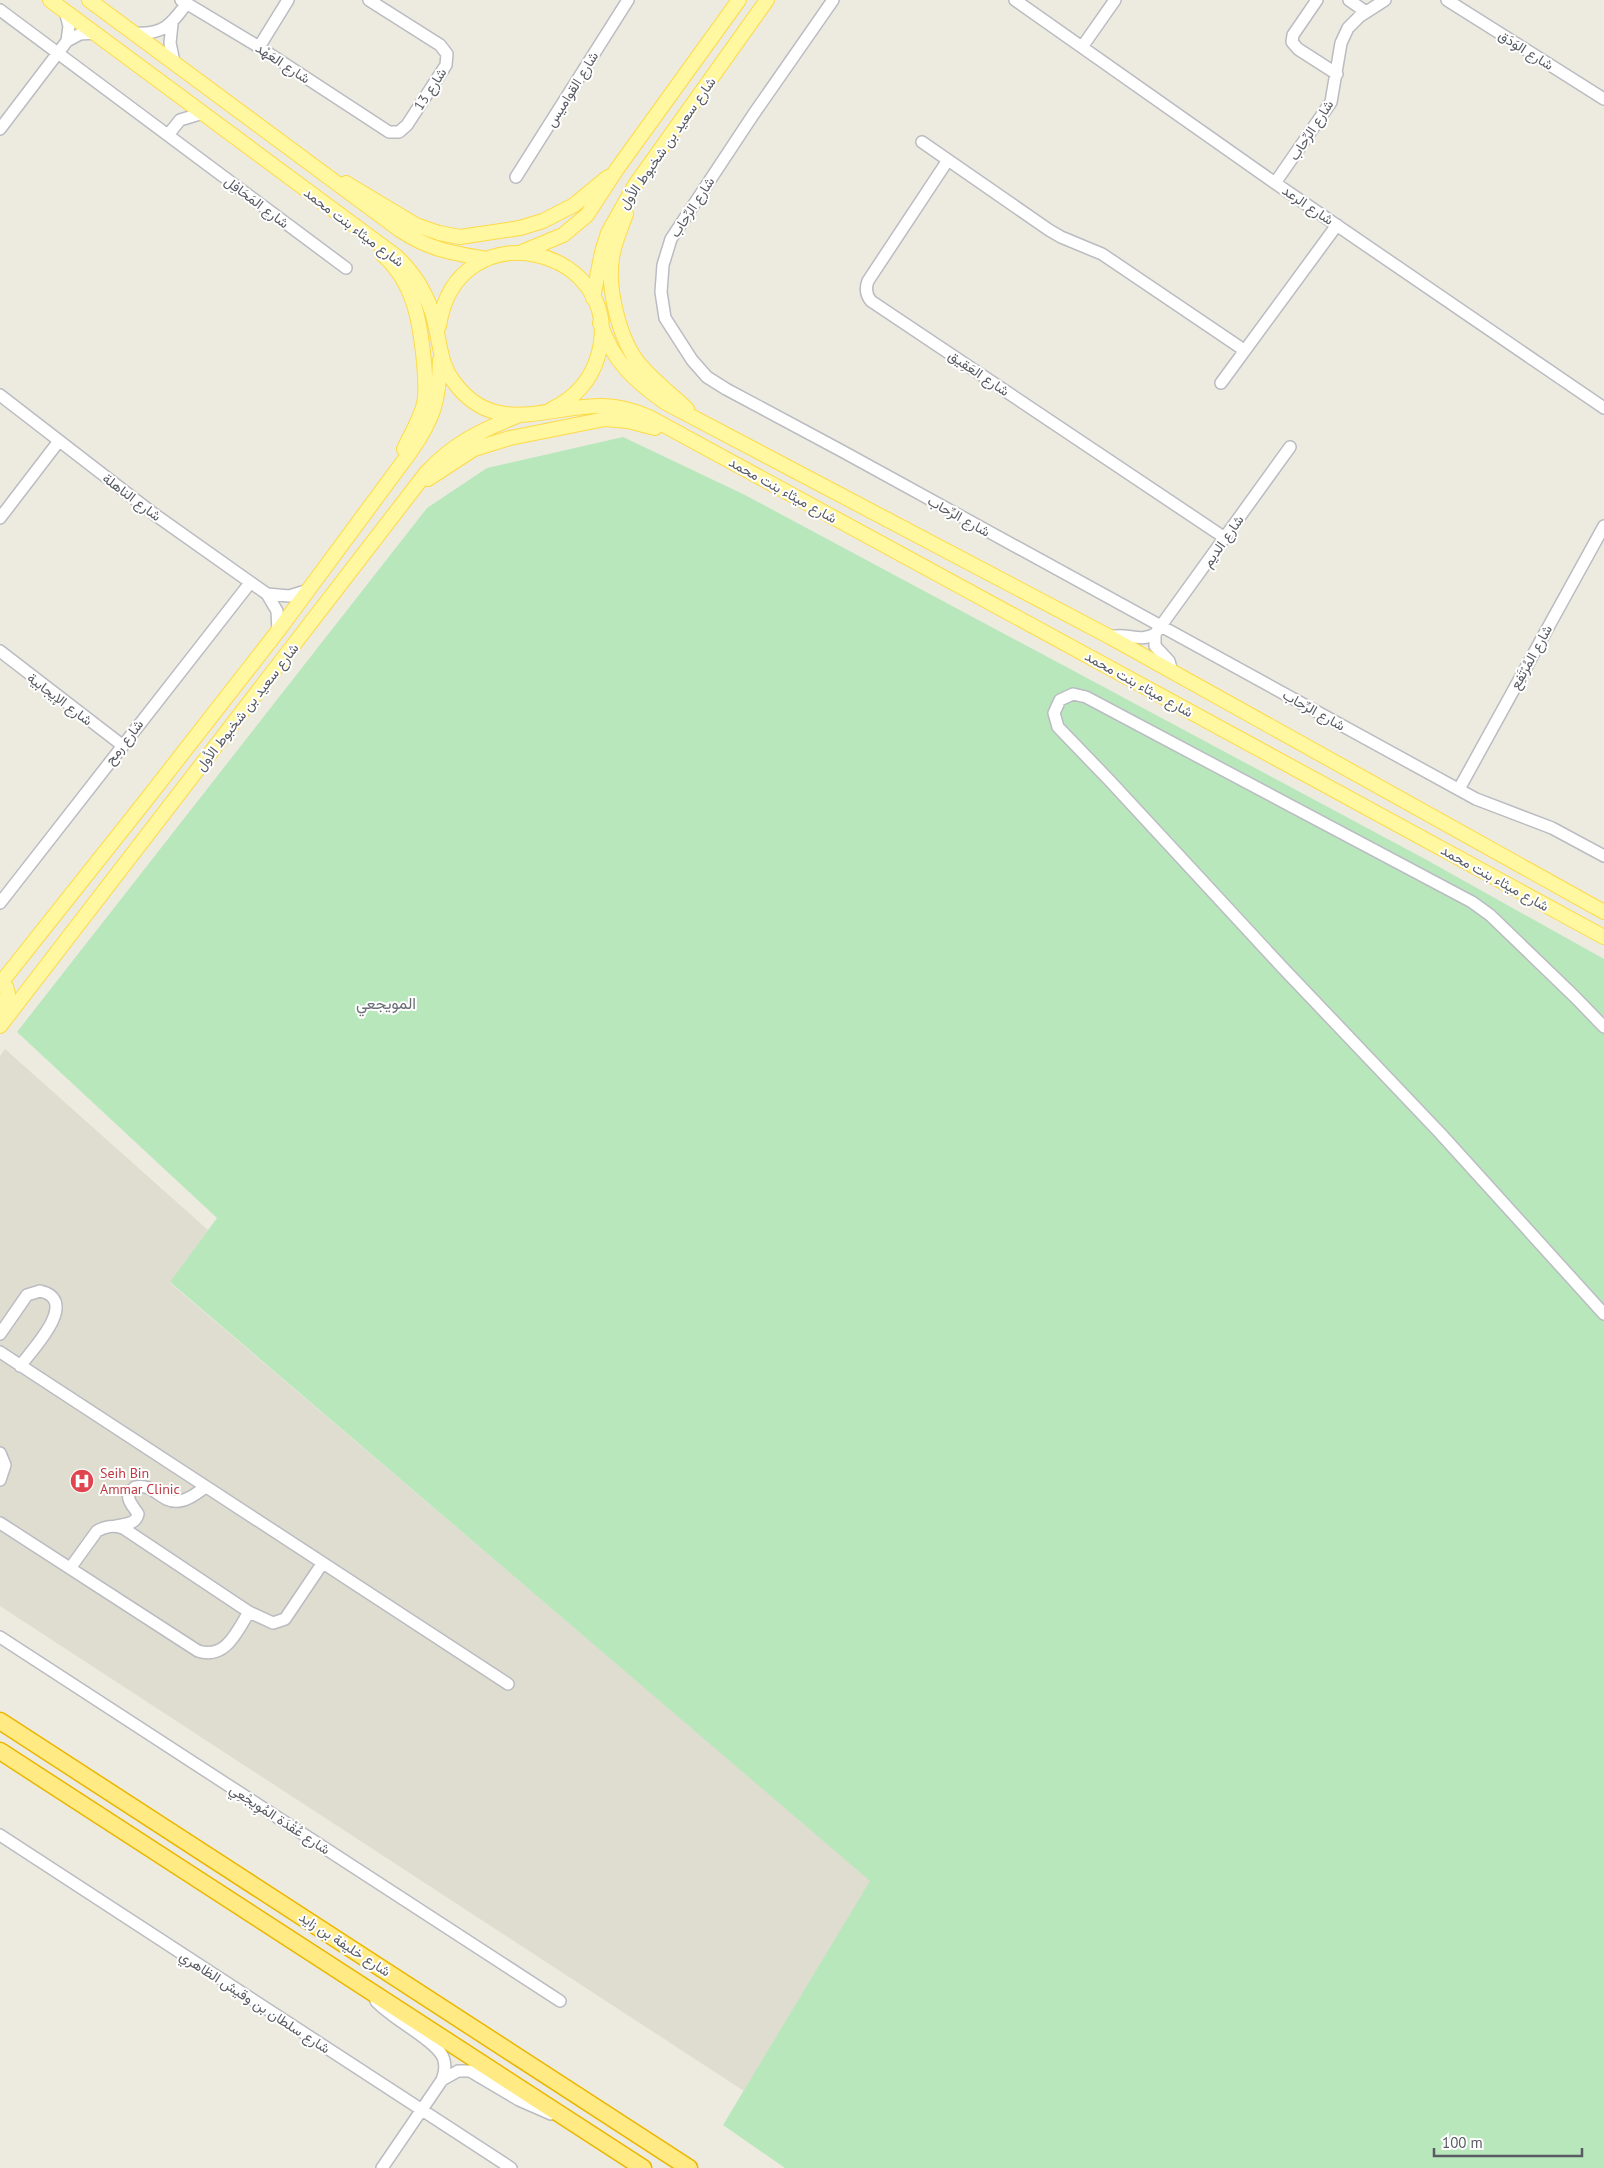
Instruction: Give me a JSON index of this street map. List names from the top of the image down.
{
  "streets": {
    "highway": ["شارع خليفة بن زايد"],
    "main road": ["شارع سعيد بن شخبوط الأول", "شارع ميثاء بنت محمد"],
    "street": [
      "شارع الوَدَق",
      "شارع العَهْد",
      "شارع 13",
      "شارع القواميس",
      "شارع الرِّحاب",
      "شارع المَحَافِل",
      "شارع الرعد",
      "شارع العَقِيق",
      "شارع الناهلة",
      "شارع الديم",
      "شارع المُرْتَفِع",
      "شارع الإيجابية",
      "شارع رمح",
      "شارع عُقْدَة المُوِيجْعِي",
      "شارع سلطان بن وقيش الظاهري"
    ]
  },
  "crossings": [
    ["شارع العَهْد", "شارع 13"],
    ["شارع الرِّحاب", "شارع الرعد"],
    ["شارع الرِّحاب", "شارع الديم"],
    ["شارع الرِّحاب", "شارع المُرْتَفِع"],
    ["شارع سعيد بن شخبوط الأول", "شارع ميثاء بنت محمد"],
    ["شارع العَقِيق", "شارع الديم"],
    ["شارع الناهلة", "شارع رمح"],
    ["شارع الإيجابية", "شارع رمح"]
  ],
  "districts": ["المويجعي"],
  "places": {
    "hospital": ["Seih Bin Ammar Clinic"]
  },
  "scale_bar": "100 m"
}
